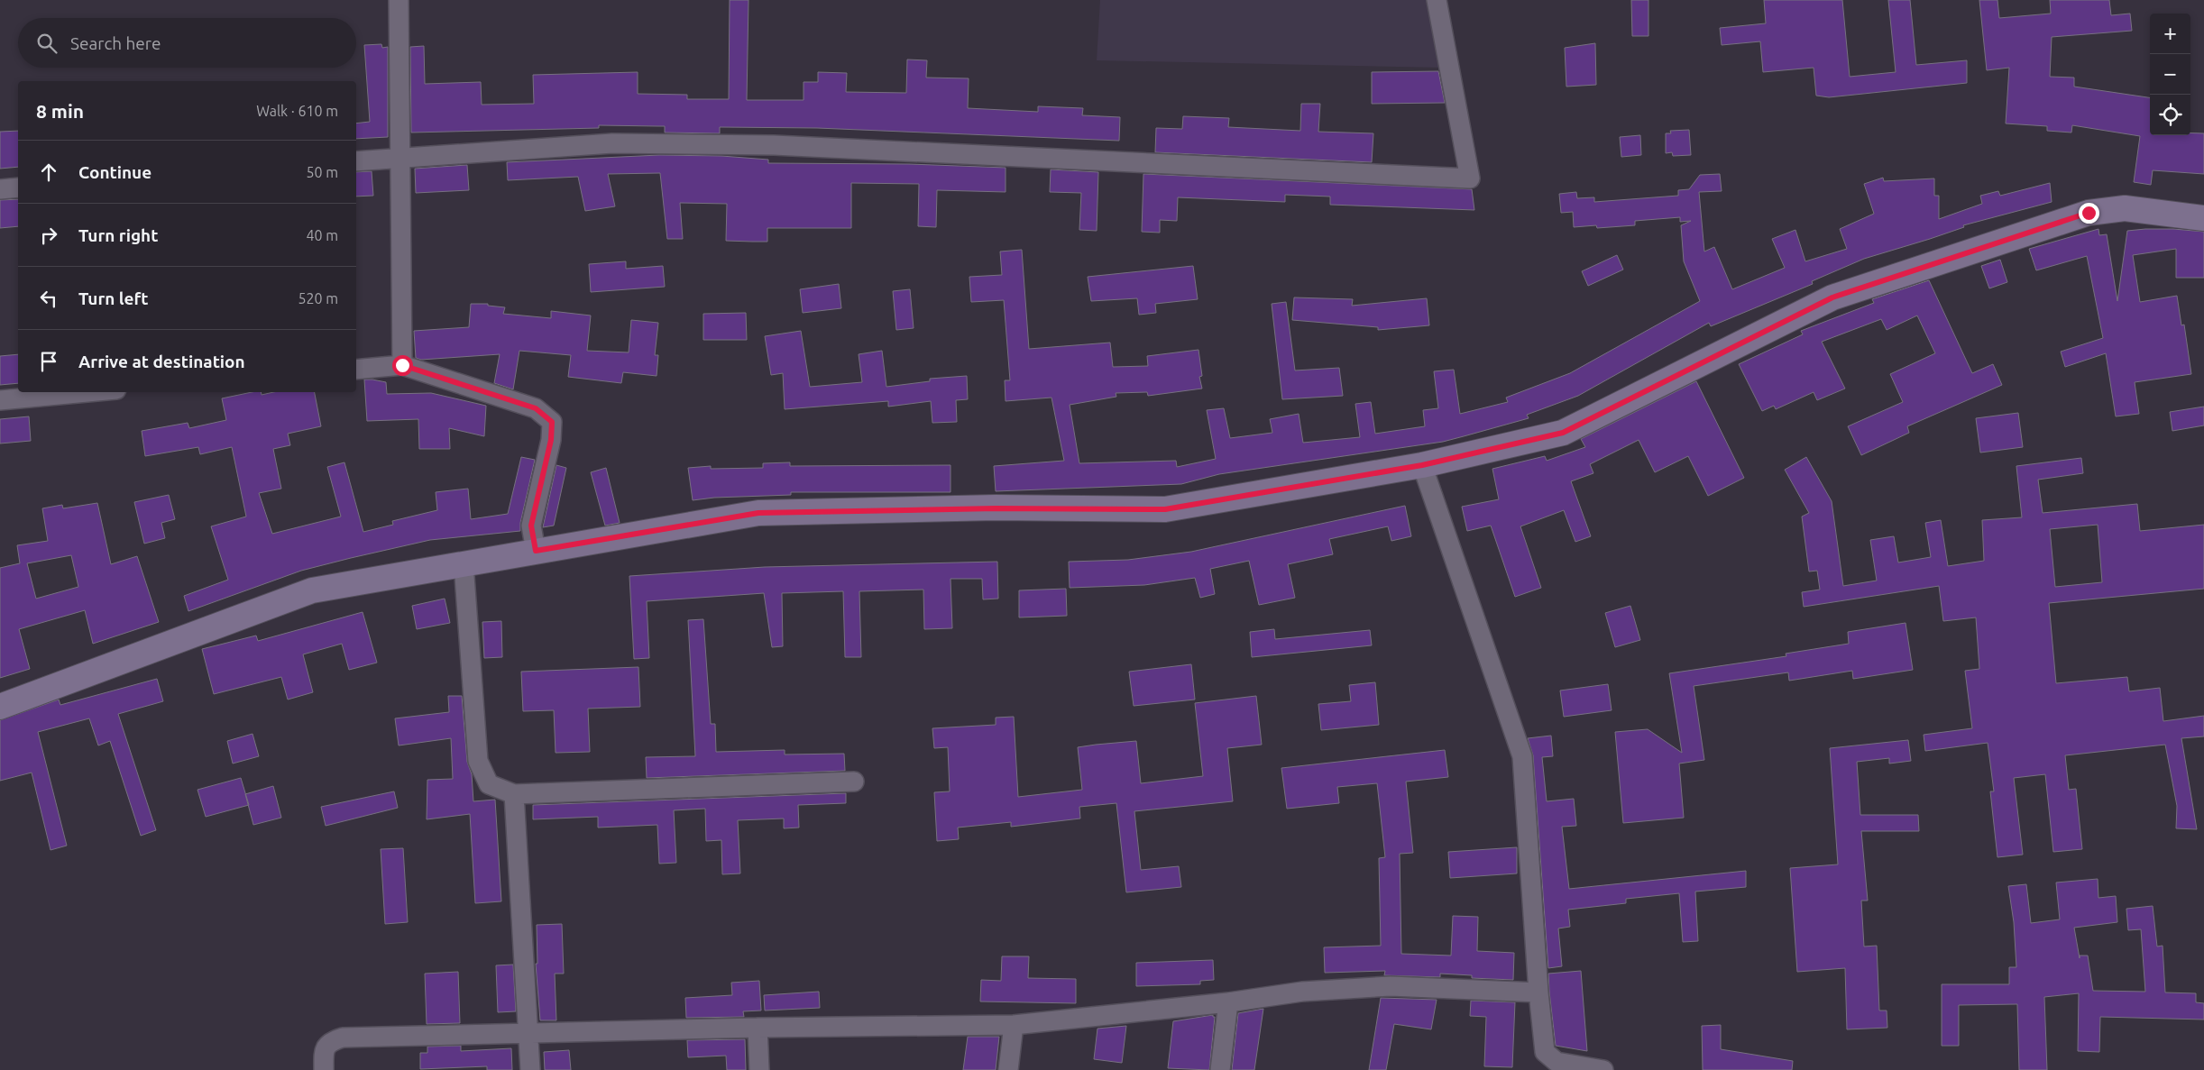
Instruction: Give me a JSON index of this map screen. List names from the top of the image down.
{
  "page": {
    "map_buttons": ["+", "−"],
    "search": "Search here",
    "heading": ["8 min", "Walk · 610 m"],
    "list": [
      ["Continue", "50 m"],
      ["Turn right", "40 m"],
      ["Turn left", "520 m"],
      "Arrive at destination"
    ]
  }
}
